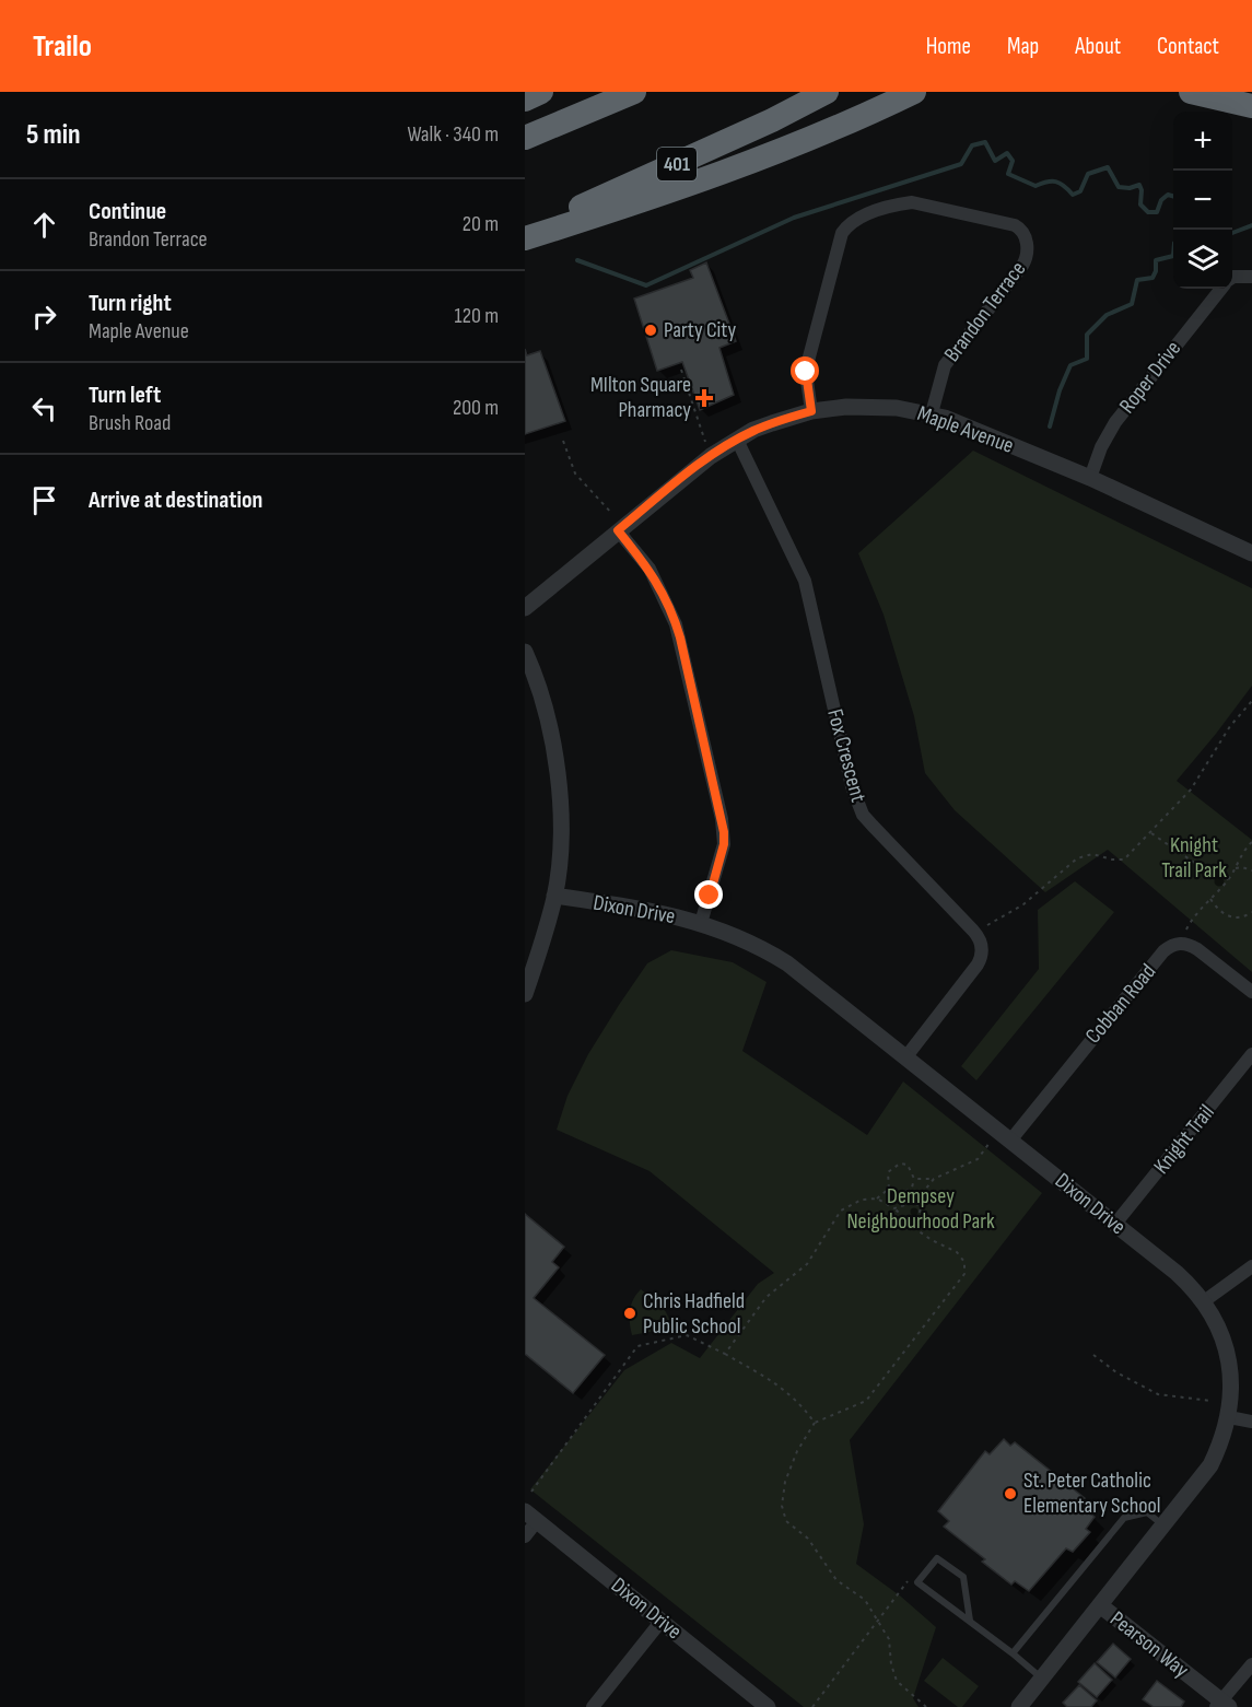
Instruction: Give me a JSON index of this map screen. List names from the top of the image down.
{
  "streets": {
    "highway": ["401"],
    "street": [
      "Brandon Terrace",
      "Roper Drive",
      "Maple Avenue",
      "Fox Crescent",
      "Dixon Drive",
      "Cobban Road",
      "Knight Trail",
      "Pearson Way"
    ]
  },
  "crossings": [
    ["Brandon Terrace", "Maple Avenue"],
    ["Roper Drive", "Maple Avenue"],
    ["Maple Avenue", "Fox Crescent"],
    ["Fox Crescent", "Dixon Drive"],
    ["Dixon Drive", "Cobban Road"],
    ["Dixon Drive", "Knight Trail"],
    ["Dixon Drive", "Pearson Way"]
  ],
  "parks": ["Knight Trail Park", "Dempsey Neighbourhood Park"],
  "places": {
    "other": ["Party City", "Chris Hadfield Public School", "St. Peter Catholic Elementary School"],
    "health": ["MIlton Square Pharmacy"]
  },
  "page": {
    "header": "Trailo",
    "nav": [
      "Home",
      "Map",
      "About",
      "Contact"
    ],
    "heading": ["5 min", "Walk · 340 m"],
    "map_buttons": ["+", "−"],
    "list": [
      ["Continue", "Brandon Terrace", "20 m"],
      ["Turn right", "Maple Avenue", "120 m"],
      ["Turn left", "Brush Road", "200 m"],
      "Arrive at destination"
    ]
  }
}
